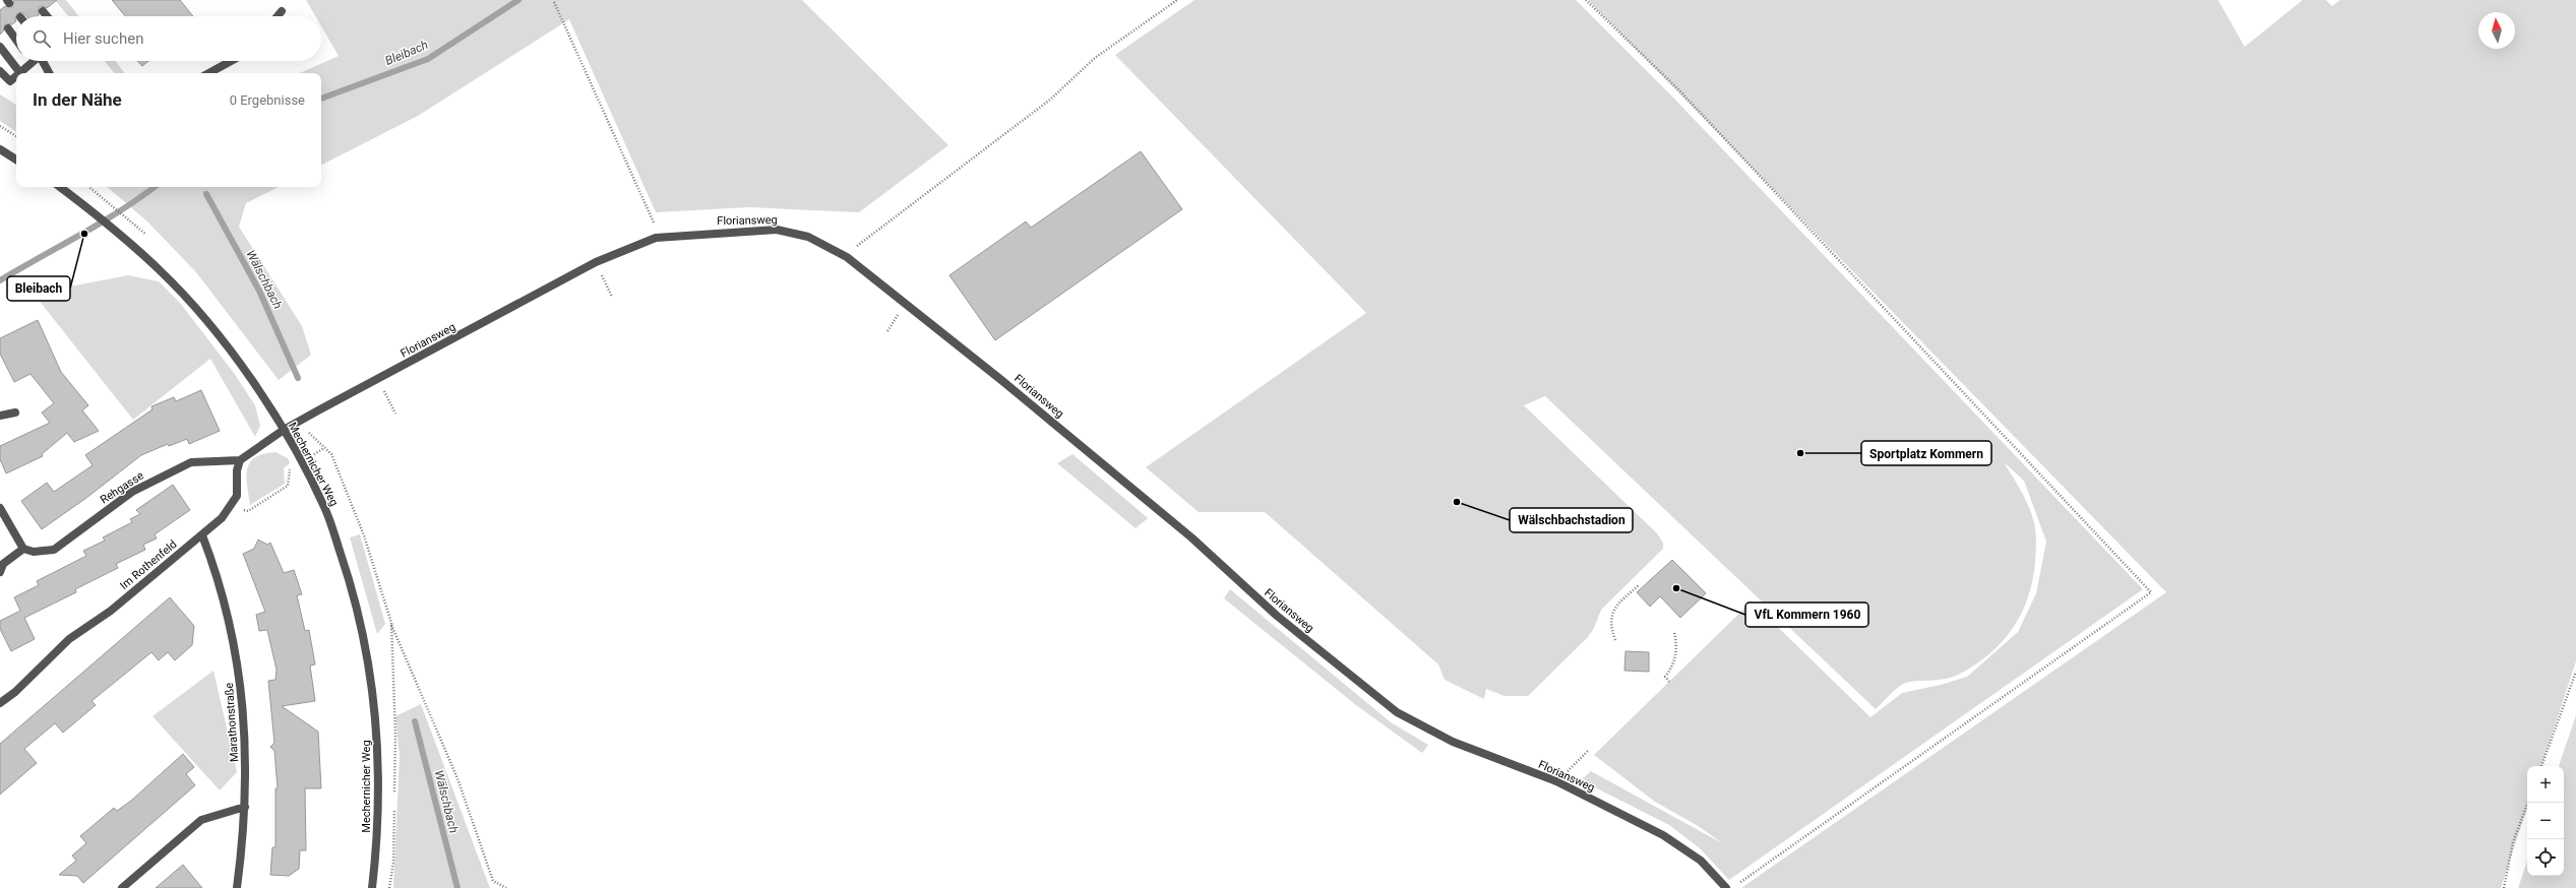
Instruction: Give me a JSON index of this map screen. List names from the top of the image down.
{
  "streets": {
    "street": [
      "Floriansweg",
      "Mechernicher Weg",
      "Rehgasse",
      "Im Rothenfeld",
      "Marathonstraße"
    ]
  },
  "crossings": [
    ["Floriansweg", "Mechernicher Weg"],
    ["Rehgasse", "Im Rothenfeld"],
    ["Im Rothenfeld", "Marathonstraße"]
  ],
  "water": ["Bleibach", "Wälschbach"],
  "places": [
    "Bleibach",
    "Sportplatz Kommern",
    "Wälschbachstadion",
    "VfL Kommern 1960"
  ],
  "north": "top",
  "page": {
    "search": "Hier suchen",
    "heading": ["In der Nähe", "0 Ergebnisse"],
    "map_buttons": ["+", "−"]
  }
}
